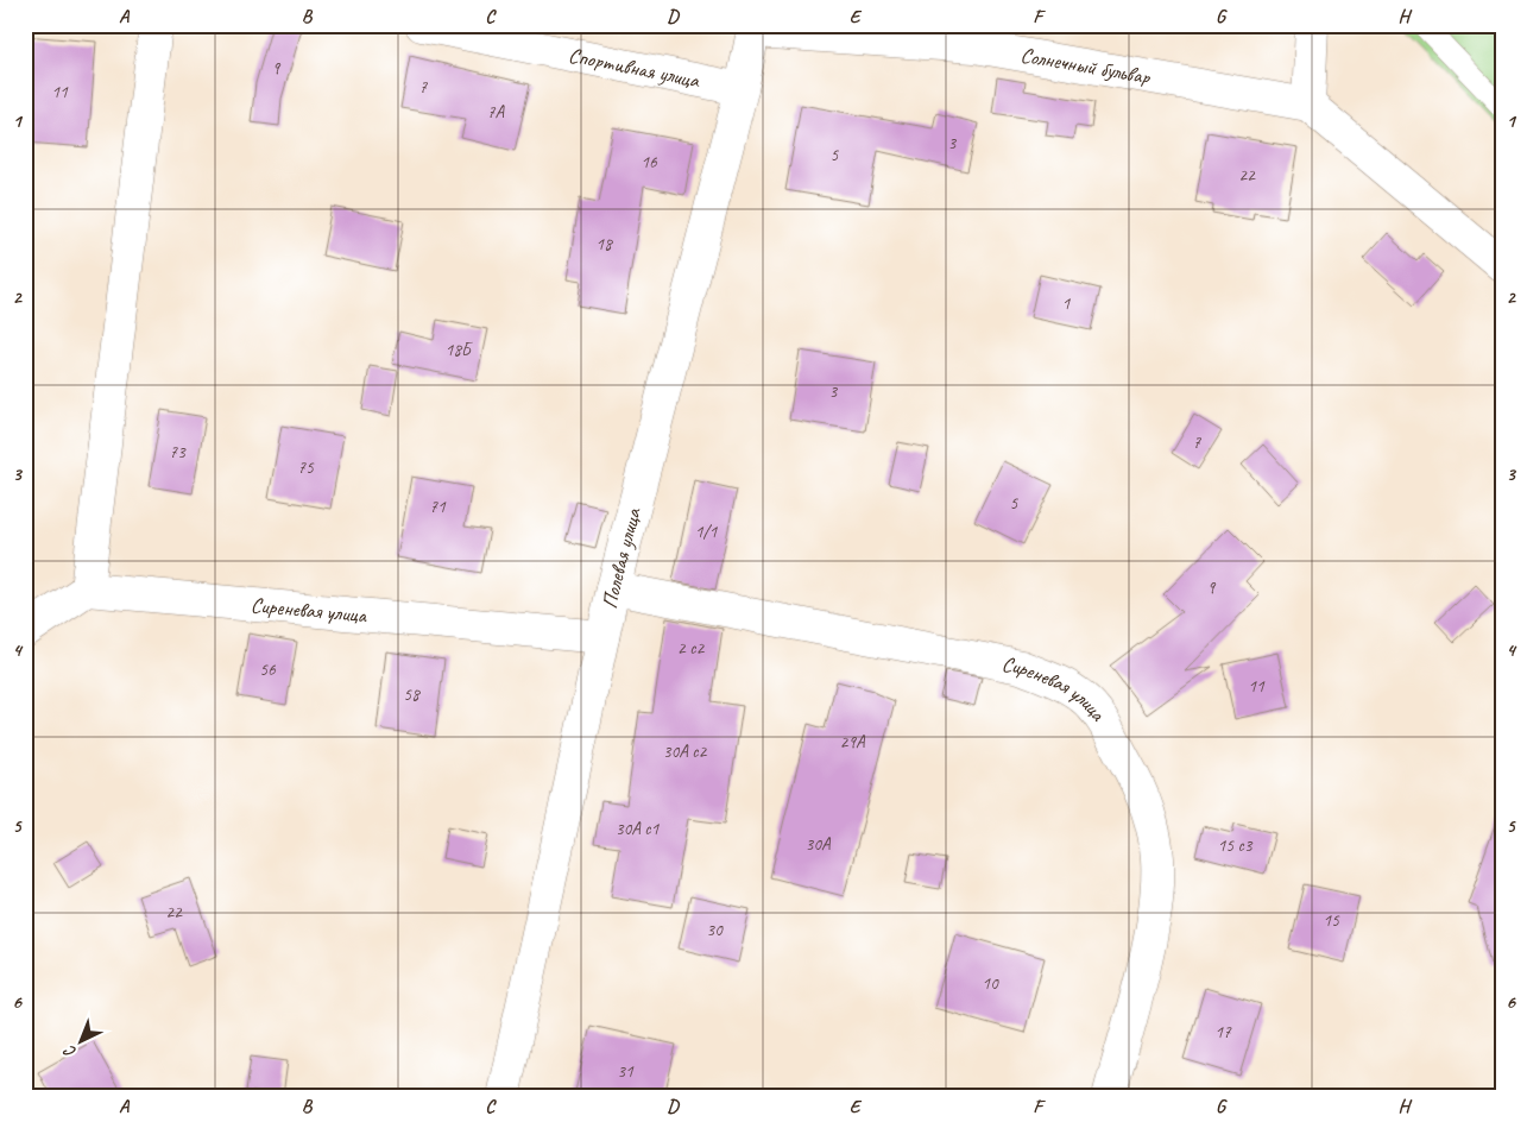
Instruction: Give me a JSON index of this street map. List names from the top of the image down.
{
  "streets": {
    "street": [
      "Солнечный бульвар",
      "Спортивная улица",
      "Полевая улица",
      "Сиреневая улица"
    ]
  },
  "crossings": [
    ["Солнечный бульвар", "Полевая улица"],
    ["Спортивная улица", "Полевая улица"],
    ["Полевая улица", "Сиреневая улица"]
  ],
  "house_numbers": [
    "9",
    "7",
    "11",
    "7А",
    "3",
    "5",
    "16",
    "22",
    "18",
    "1",
    "18Б",
    "3",
    "7",
    "73",
    "75",
    "5",
    "71",
    "1/1",
    "9",
    "2 с2",
    "56",
    "11",
    "58",
    "29А",
    "30А с2",
    "30А с1",
    "30А",
    "15 с3",
    "22",
    "15",
    "30",
    "10",
    "17",
    "31"
  ],
  "north": "bottom left",
  "grid": {
    "columns": [
      "A",
      "B",
      "C",
      "D",
      "E",
      "F",
      "G",
      "H"
    ],
    "rows": [
      "1",
      "2",
      "3",
      "4",
      "5",
      "6"
    ]
  }
}
